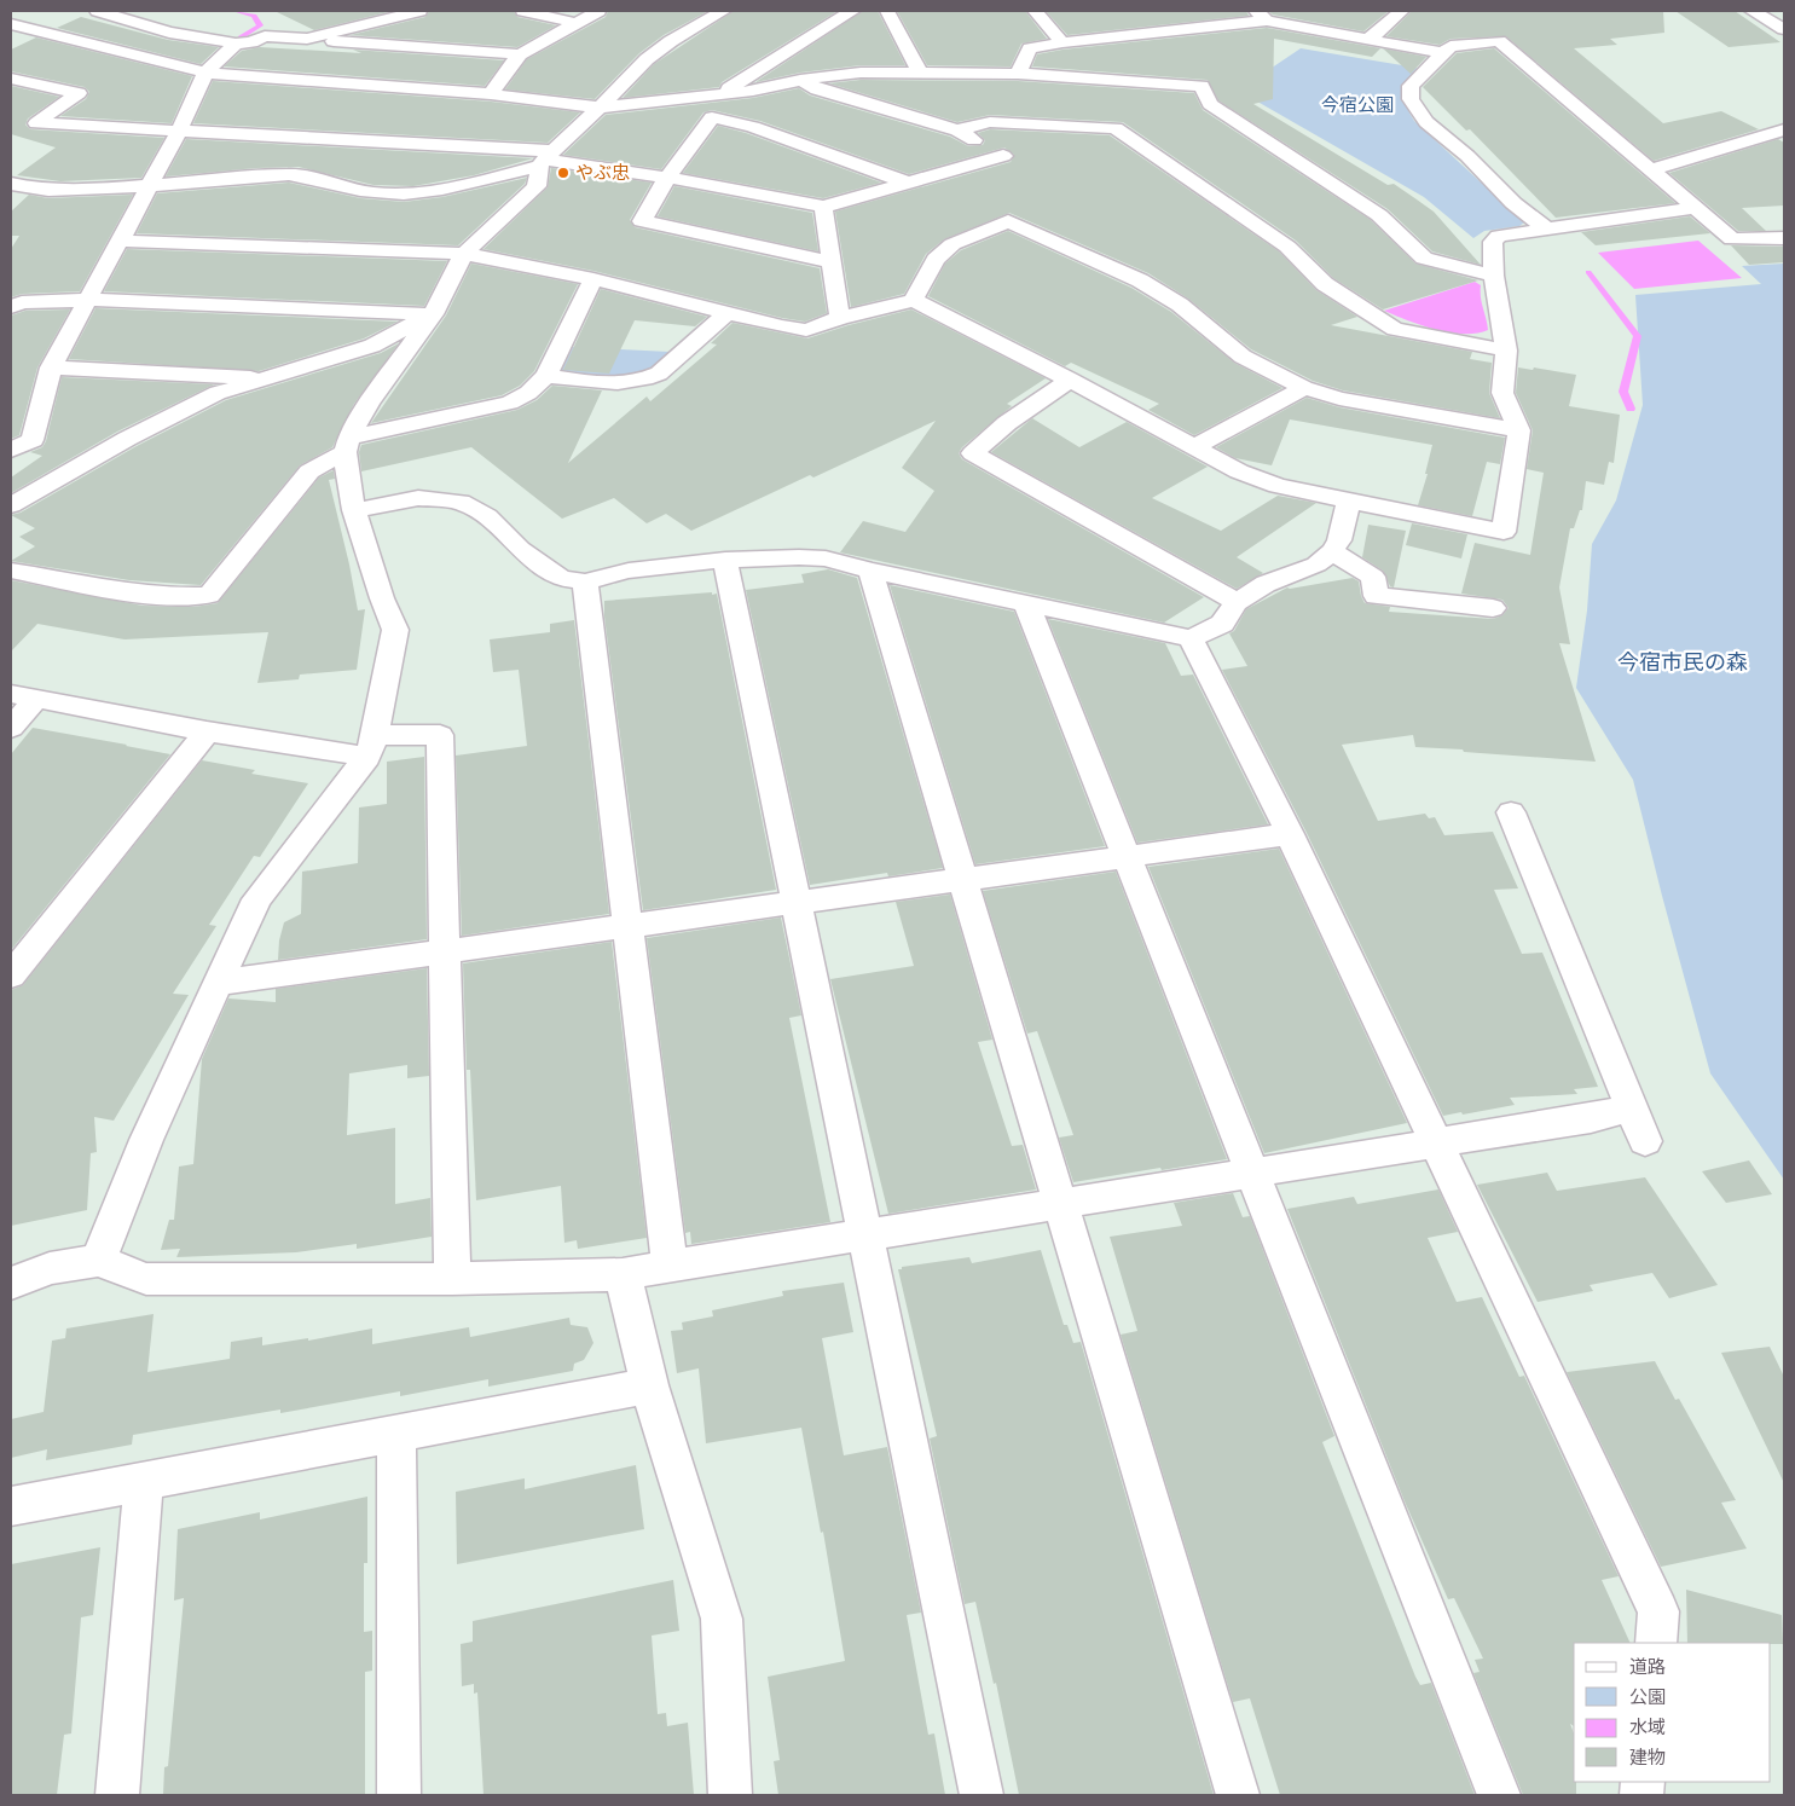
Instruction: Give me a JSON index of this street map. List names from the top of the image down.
{
  "parks": ["今宿公園", "今宿市民の森"],
  "places": ["やぶ忠"],
  "legend": [
    "道路",
    "公園",
    "水域",
    "建物"
  ]
}
